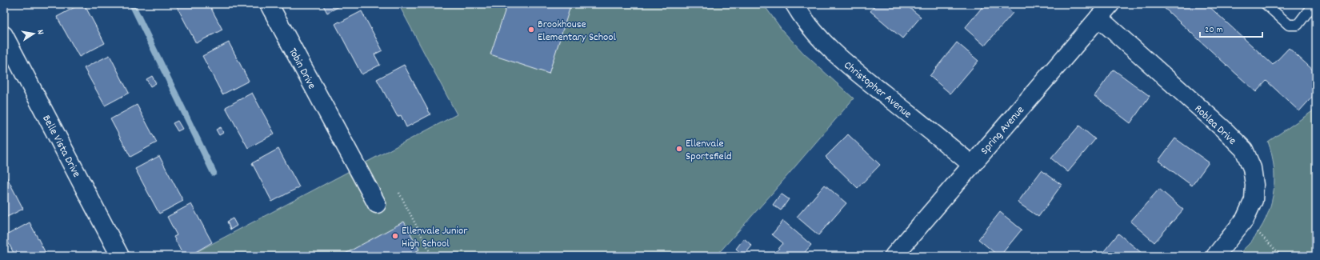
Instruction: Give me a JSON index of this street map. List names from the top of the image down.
{
  "streets": {
    "street": [
      "Tobin Drive",
      "Christopher Avenue",
      "Roblea Drive",
      "Spring Avenue",
      "Belle Vista Drive"
    ]
  },
  "crossings": [
    ["Christopher Avenue", "Spring Avenue"],
    ["Roblea Drive", "Spring Avenue"]
  ],
  "places": ["Brookhouse Elementary School", "Ellenvale Sportsfield", "Ellenvale Junior High School"],
  "scale_bar": "20 m",
  "north": "right"
}
